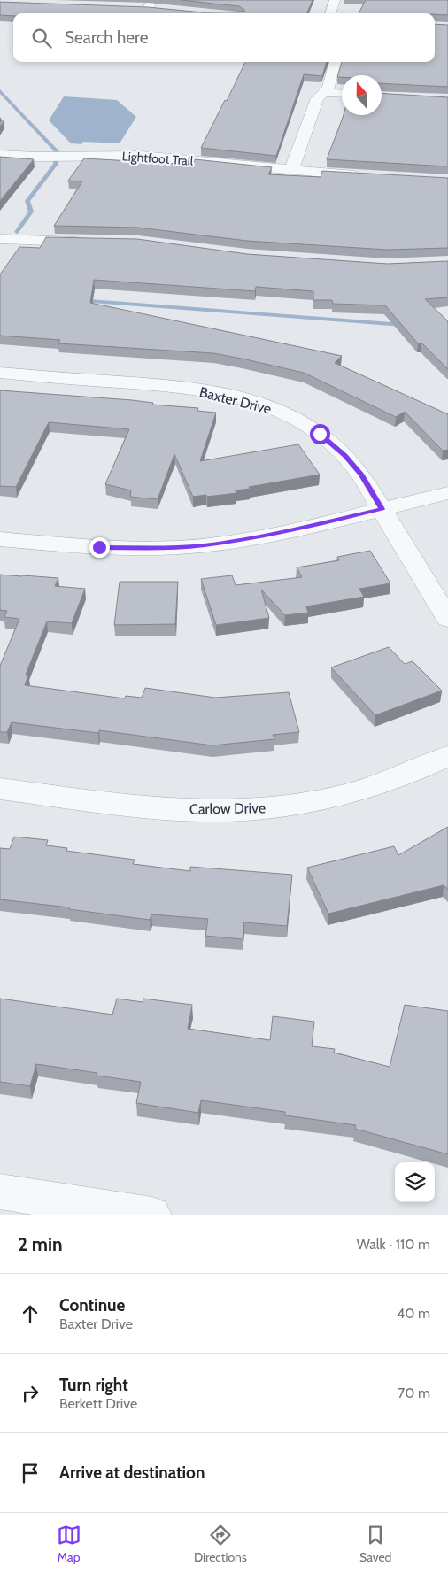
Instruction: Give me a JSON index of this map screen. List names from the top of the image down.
{
  "streets": {
    "street": ["Lightfoot Trail", "Baxter Drive", "Carlow Drive"]
  },
  "north": "top",
  "page": {
    "search": "Search here",
    "heading": ["2 min", "Walk · 110 m"],
    "list": [
      ["Continue", "Baxter Drive", "40 m"],
      ["Turn right", "Berkett Drive", "70 m"],
      "Arrive at destination"
    ],
    "nav": ["Map", "Directions", "Saved"]
  }
}
